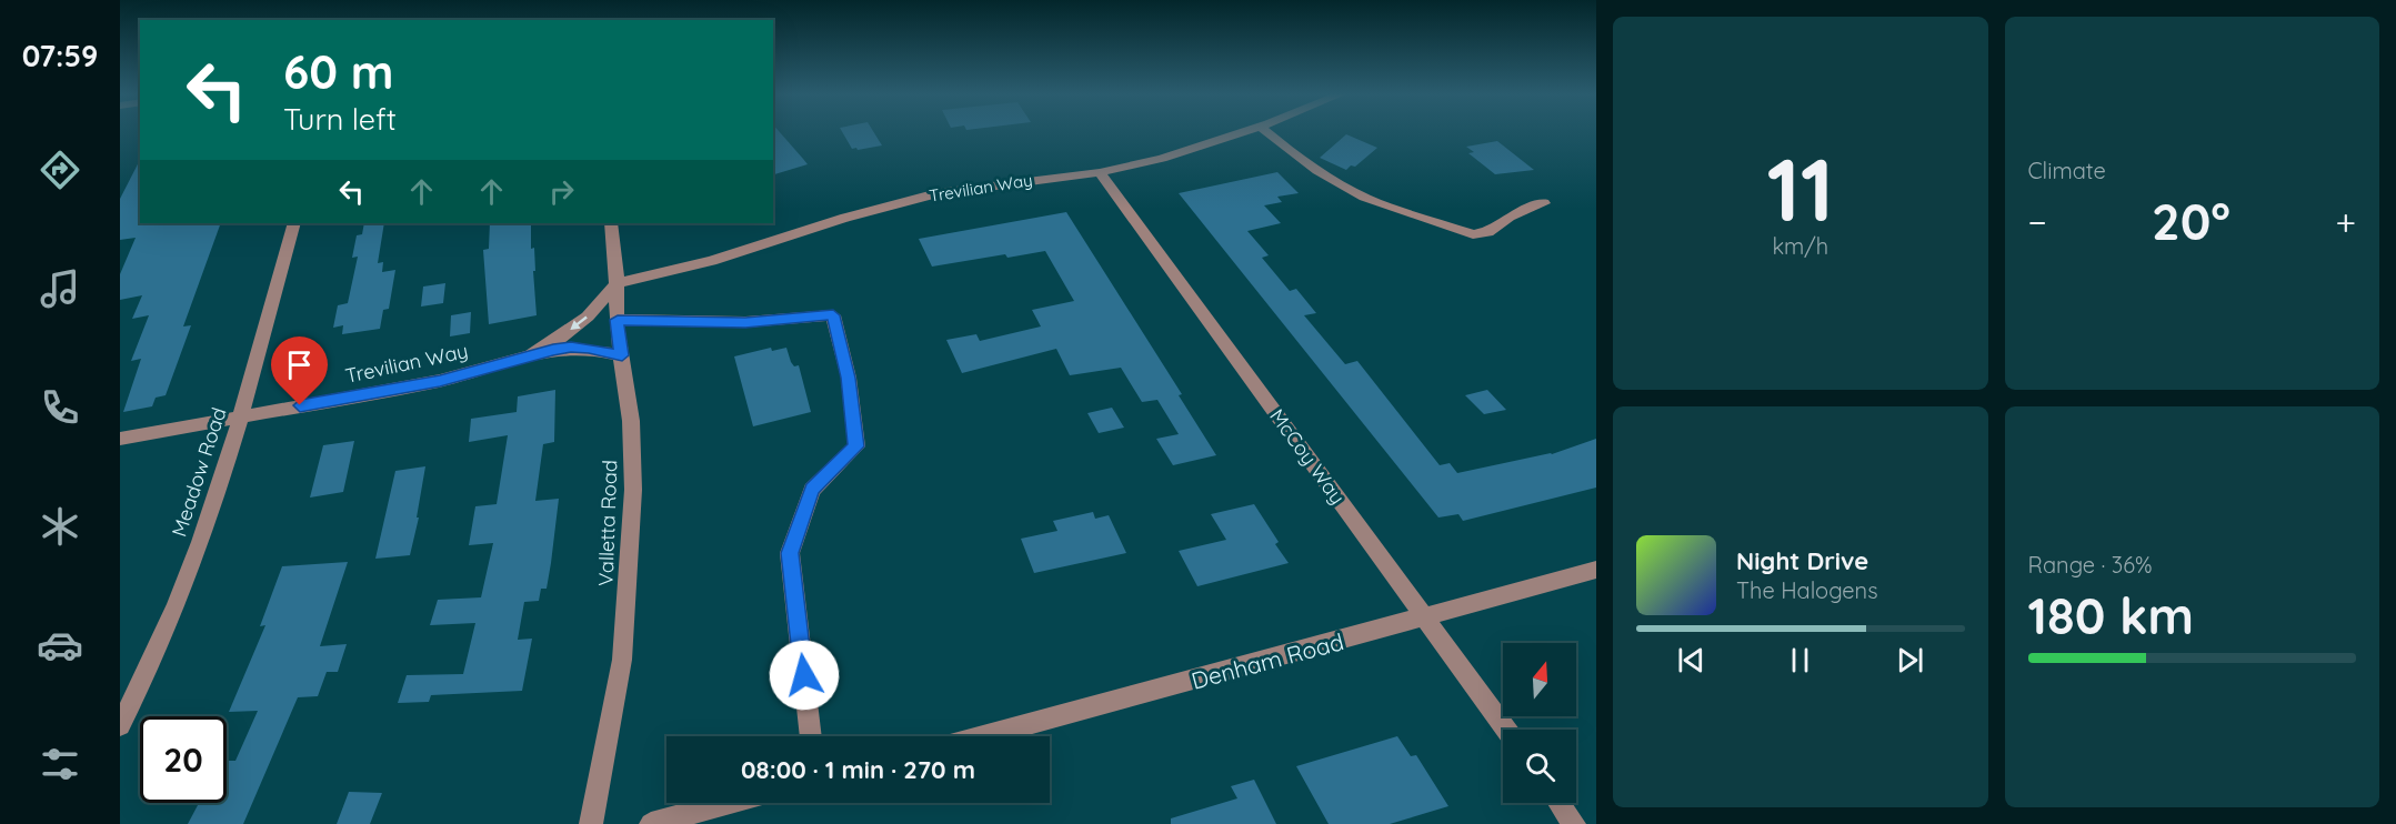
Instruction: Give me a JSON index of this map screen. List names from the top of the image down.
{
  "streets": {
    "street": [
      "Trevilian Way",
      "McCoy Way",
      "Meadow Road",
      "Valletta Road",
      "Denham Road"
    ]
  },
  "crossings": [
    ["Trevilian Way", "McCoy Way"],
    ["Trevilian Way", "Meadow Road"],
    ["Trevilian Way", "Valletta Road"],
    ["McCoy Way", "Denham Road"]
  ],
  "north": "top",
  "page": {
    "tabs": "07:59",
    "tile": [
      ["11", "km/h"],
      "Climate",
      ["Range · 36%", "180 km"]
    ],
    "turn": ["60 m", "Turn left"],
    "heat": ["−", "20°", "+"],
    "song": ["Night Drive", "The Halogens"],
    "limit": "20",
    "trip": "08:00 · 1 min · 270 m"
  }
}
